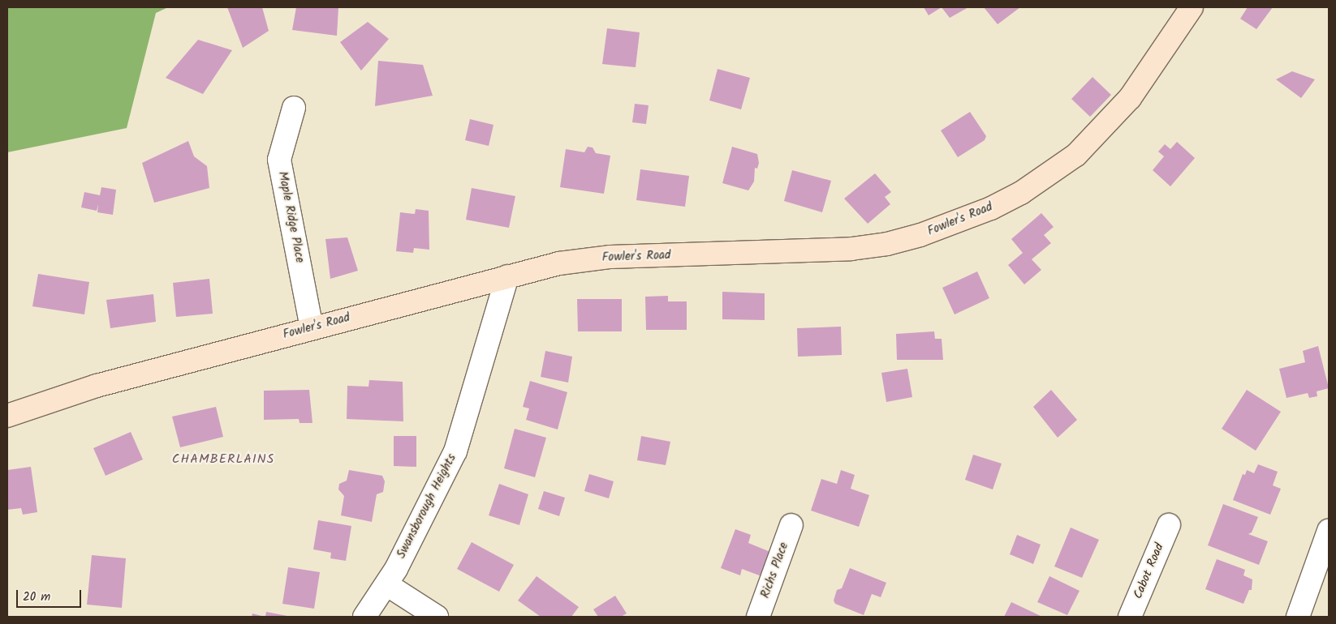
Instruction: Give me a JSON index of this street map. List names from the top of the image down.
{
  "streets": {
    "street": [
      "Maple Ridge Place",
      "Fowler's Road",
      "Swansborough Heights",
      "Richs Place",
      "Cabot Road"
    ]
  },
  "crossings": [
    ["Maple Ridge Place", "Fowler's Road"],
    ["Fowler's Road", "Swansborough Heights"]
  ],
  "districts": ["CHAMBERLAINS"],
  "scale_bar": "20 m"
}
